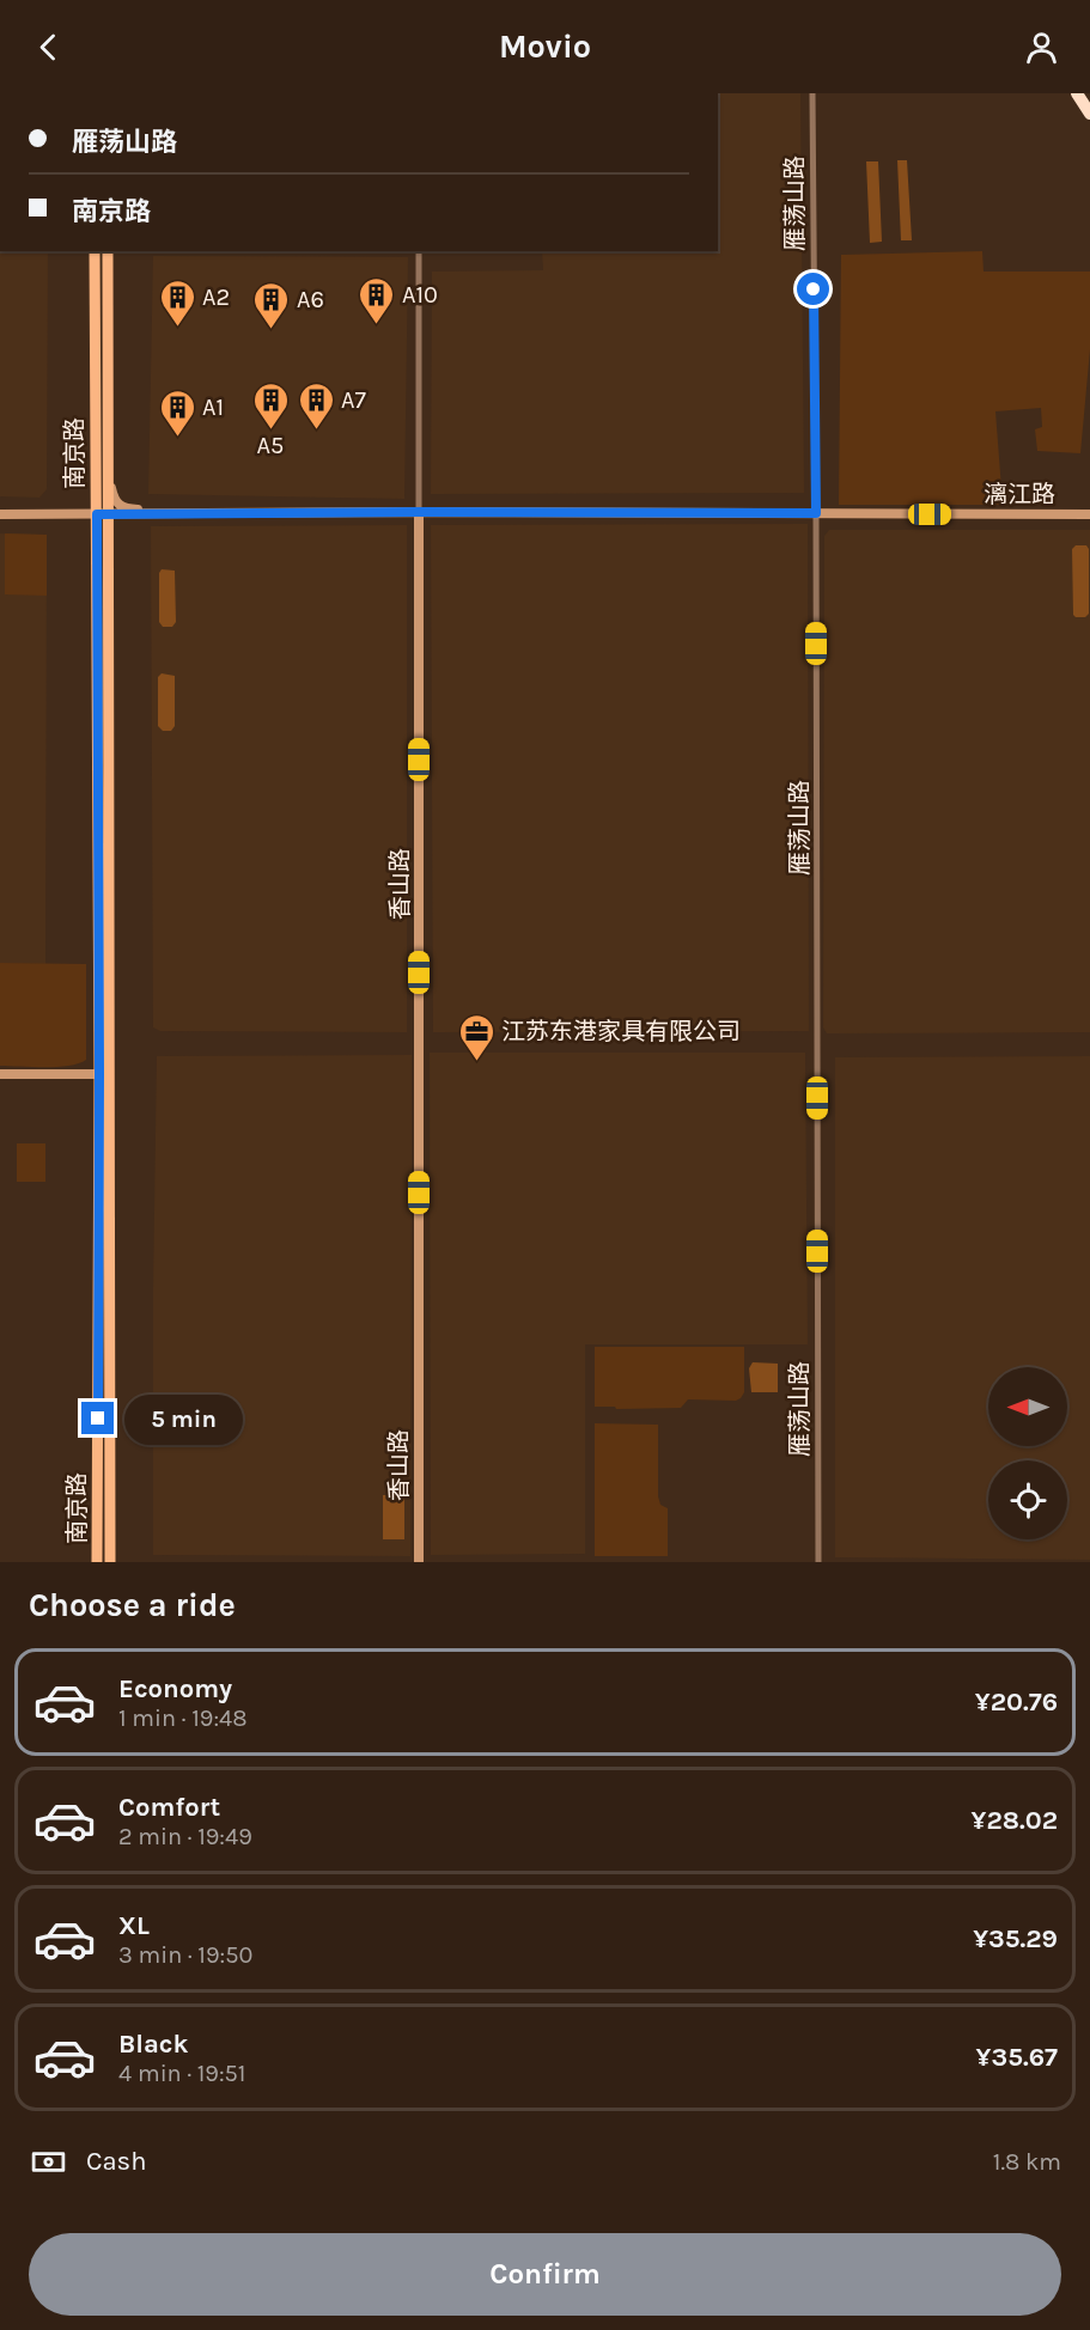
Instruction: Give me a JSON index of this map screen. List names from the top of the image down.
{
  "streets": {
    "main road": ["南京路"],
    "street": ["雁荡山路", "漓江路", "香山路"]
  },
  "crossings": [
    ["雁荡山路", "漓江路"],
    ["南京路", "漓江路"],
    ["漓江路", "香山路"]
  ],
  "places": {
    "building": [
      "A10",
      "A2",
      "A6",
      "A5",
      "A7",
      "A1"
    ],
    "office": ["江苏东港家具有限公司"]
  },
  "north": "left",
  "page": {
    "header": "Movio",
    "banner": ["雁荡山路", "南京路"],
    "bubble": "5 min",
    "heading": "Choose a ride",
    "list": [
      {
        "name": "Economy",
        "note": "1 min · 19:48",
        "value": "¥20.76"
      },
      {
        "name": "Comfort",
        "note": "2 min · 19:49",
        "value": "¥28.02"
      },
      {
        "name": "XL",
        "note": "3 min · 19:50",
        "value": "¥35.29"
      },
      {
        "name": "Black",
        "note": "4 min · 19:51",
        "value": "¥35.67"
      }
    ],
    "pay": ["Cash", "1.8 km"],
    "buttons": "Confirm"
  }
}
